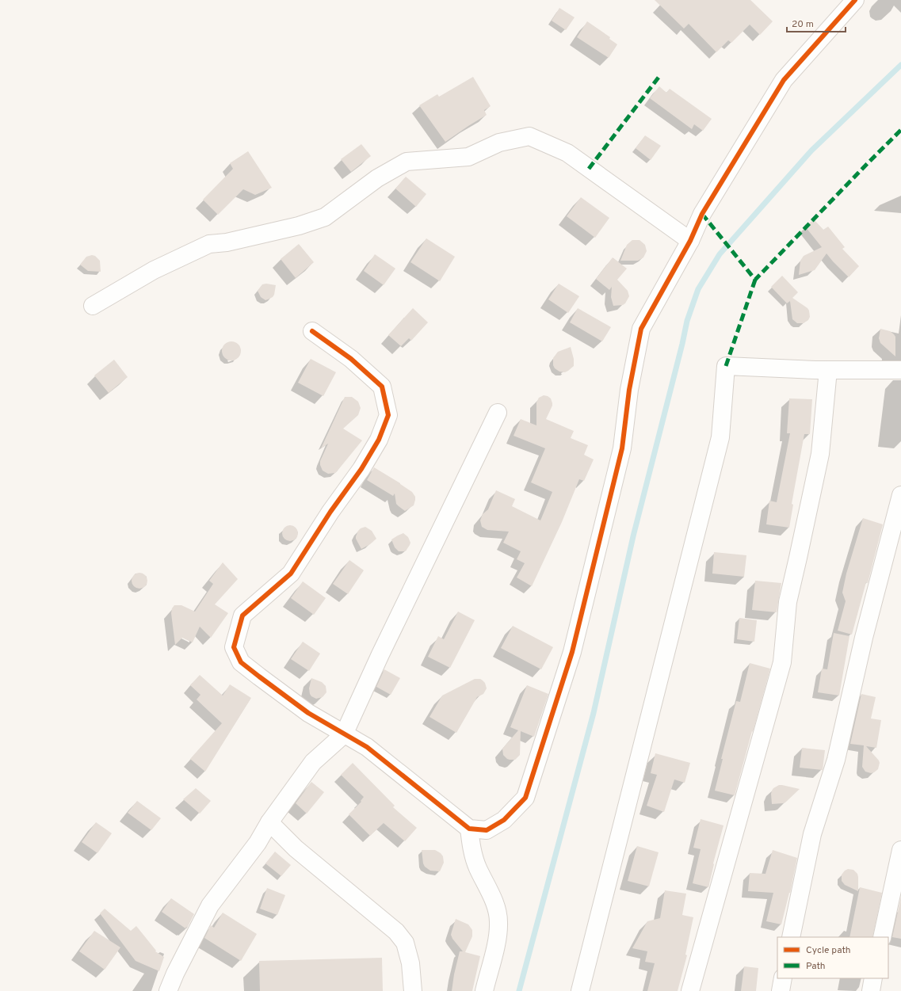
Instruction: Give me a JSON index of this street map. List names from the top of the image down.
{
  "legend": ["Cycle path", "Path"],
  "scale_bar": "20 m"
}
